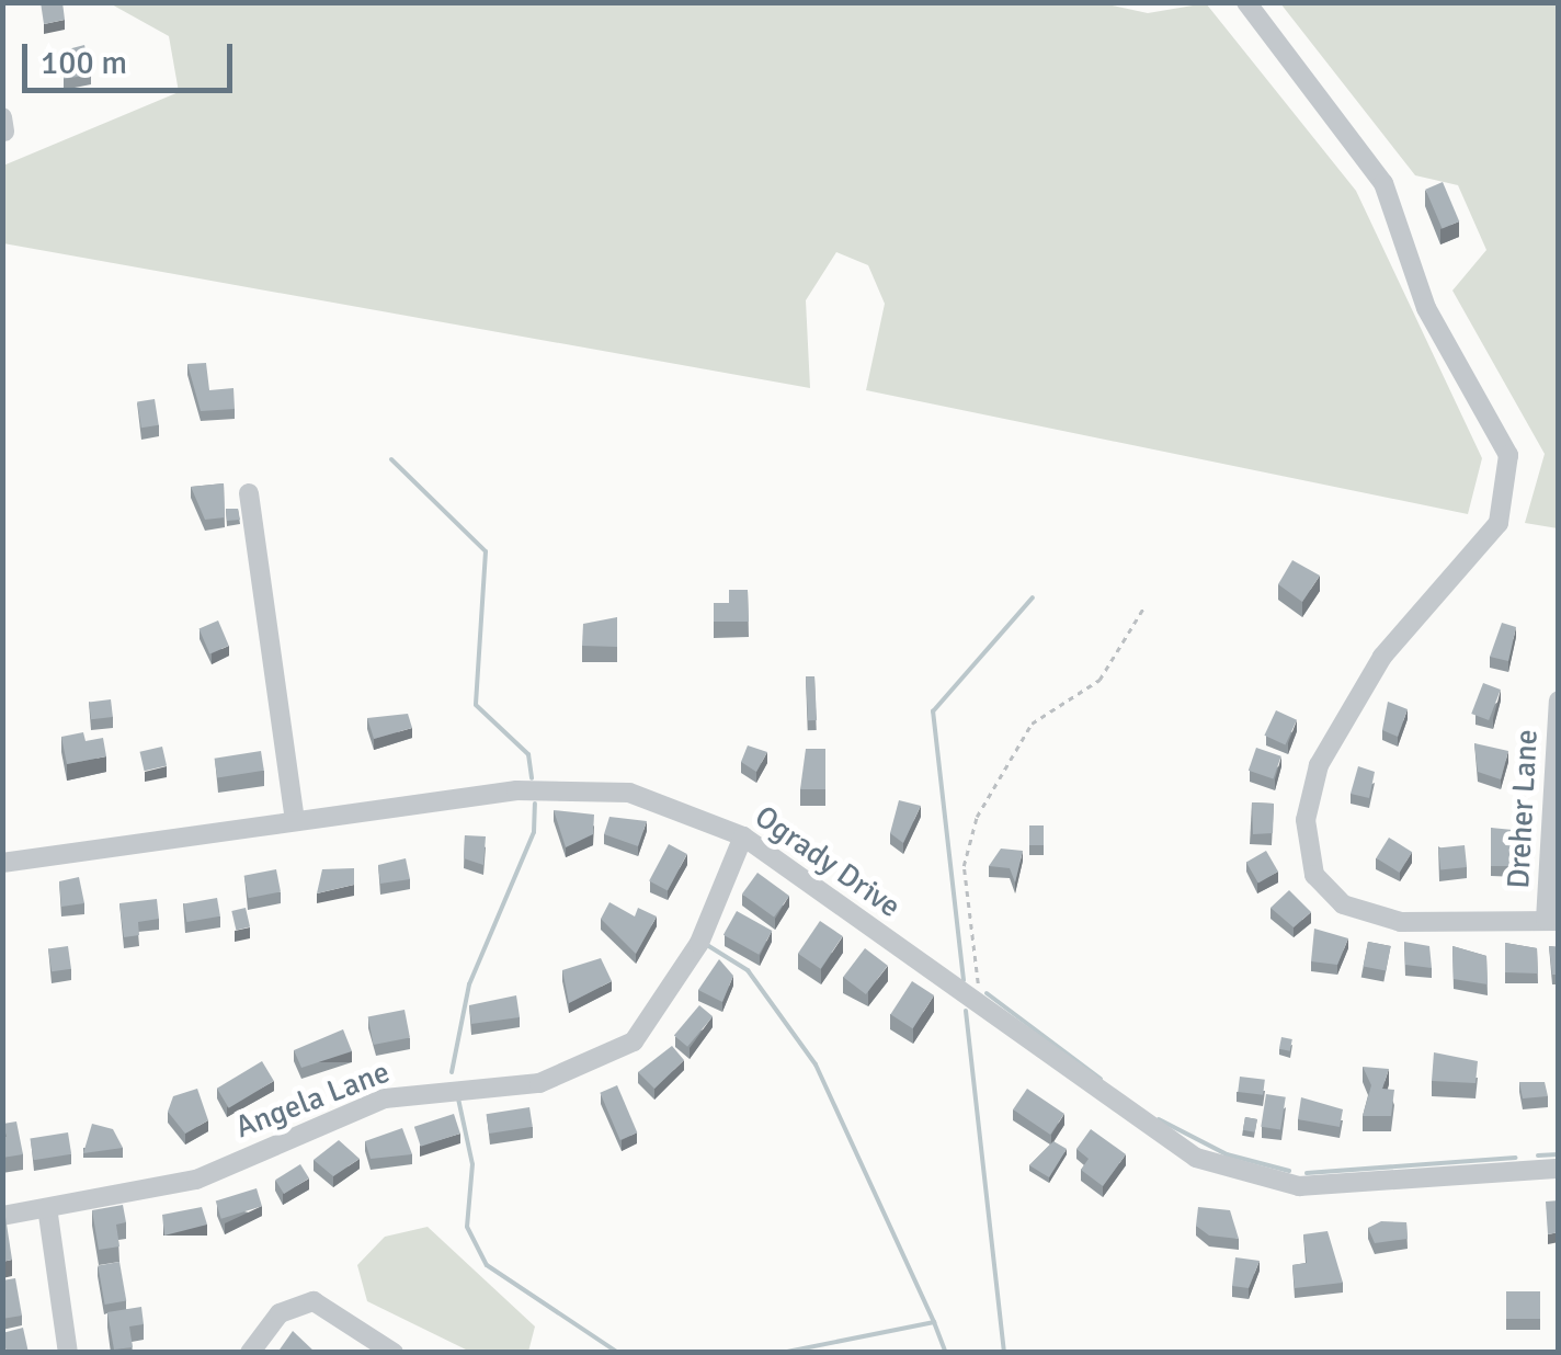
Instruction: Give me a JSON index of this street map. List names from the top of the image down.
{
  "streets": {
    "street": ["Dreher Lane", "Ogrady Drive", "Angela Lane"]
  },
  "crossings": [
    ["Ogrady Drive", "Angela Lane"]
  ],
  "scale_bar": "100 m"
}
